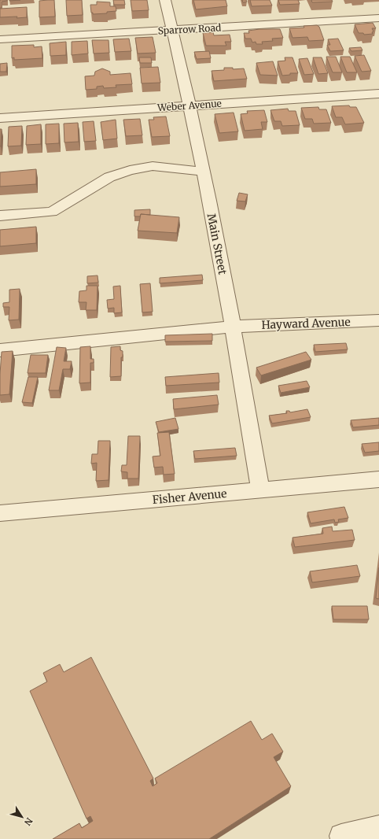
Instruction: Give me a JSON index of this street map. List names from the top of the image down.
{
  "streets": {
    "street": [
      "Sparrow Road",
      "Weber Avenue",
      "Main Street",
      "Hayward Avenue",
      "Fisher Avenue"
    ]
  },
  "crossings": [
    ["Sparrow Road", "Main Street"],
    ["Weber Avenue", "Main Street"],
    ["Main Street", "Hayward Avenue"],
    ["Main Street", "Fisher Avenue"]
  ],
  "north": "bottom right"
}
